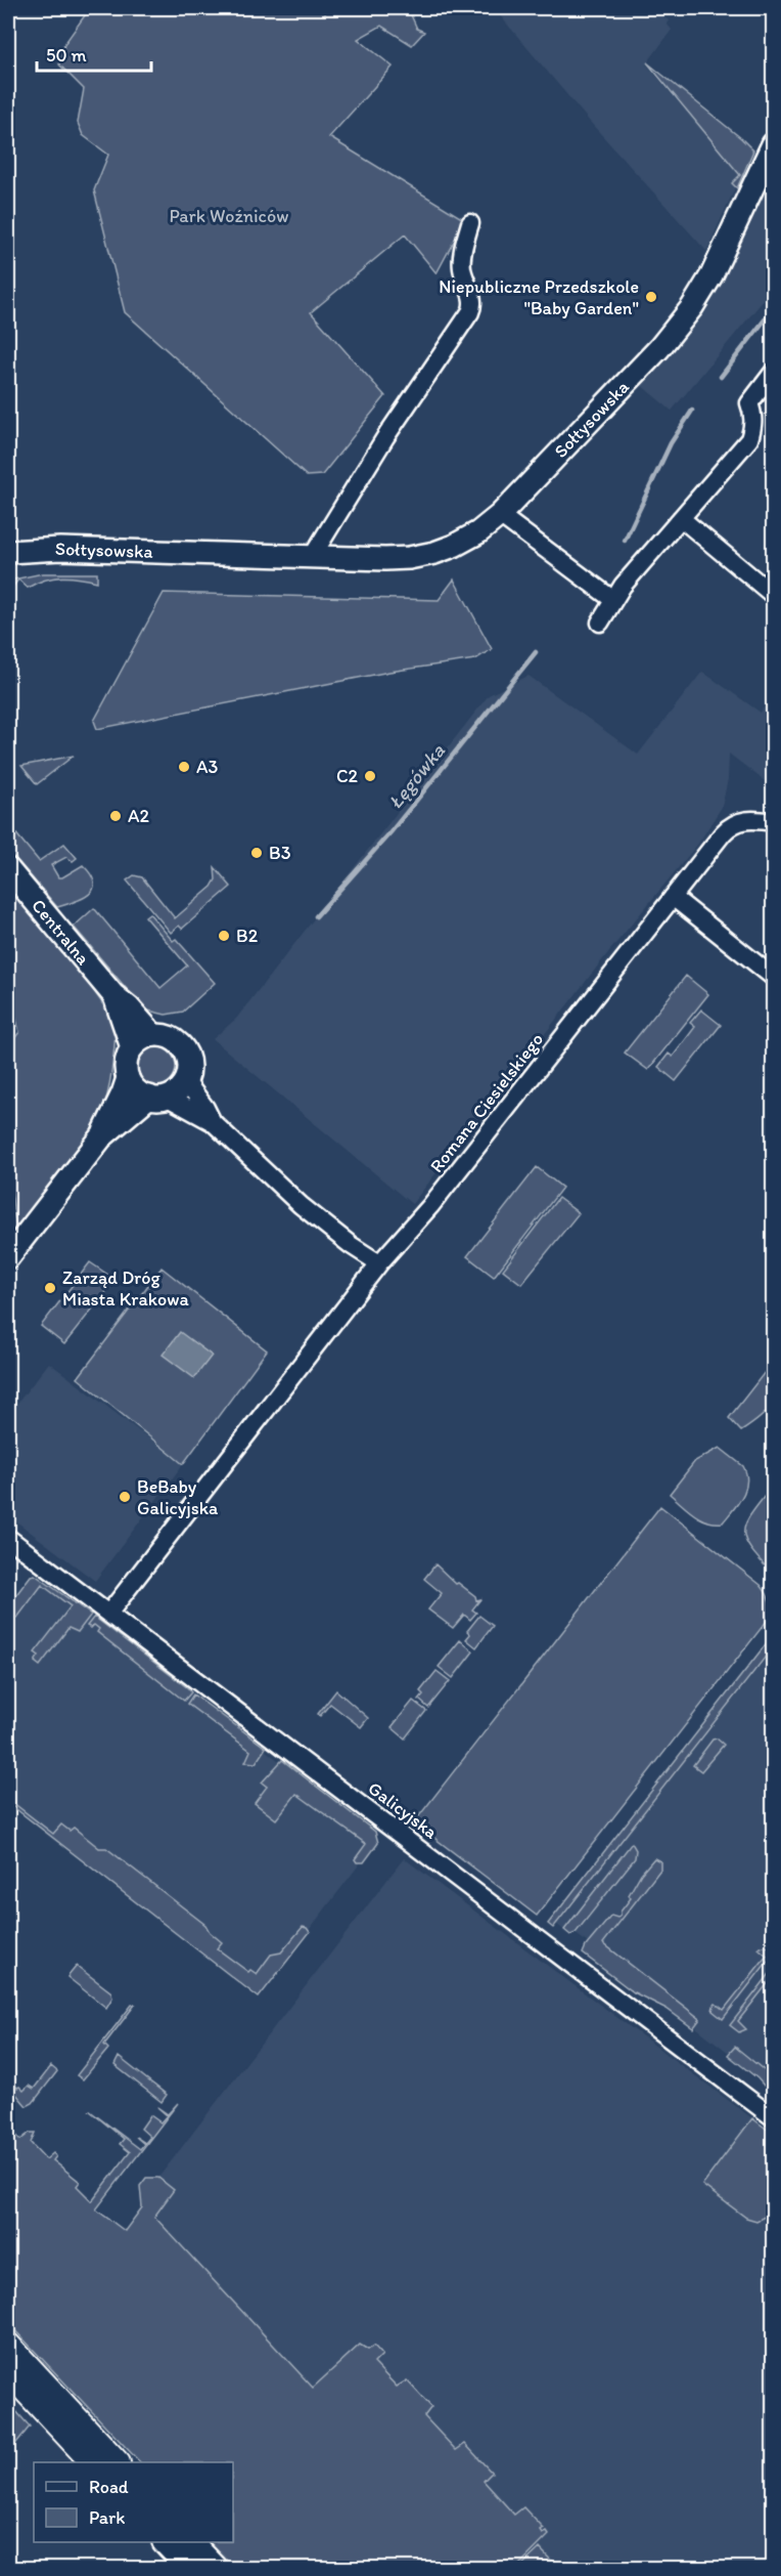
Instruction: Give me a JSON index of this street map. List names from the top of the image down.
{
  "streets": {
    "street": [
      "Sołtysowska",
      "Centralna",
      "Romana Ciesielskiego",
      "Galicyjska"
    ]
  },
  "crossings": [
    ["Romana Ciesielskiego", "Galicyjska"]
  ],
  "water": ["Łęgówka"],
  "parks": ["Park Woźniców"],
  "places": [
    "Niepubliczne Przedszkole \"Baby Garden\"",
    "A3",
    "C2",
    "A2",
    "B3",
    "B2",
    "Zarząd Dróg Miasta Krakowa",
    "BeBaby Galicyjska"
  ],
  "legend": ["Road", "Park"],
  "scale_bar": "50 m"
}
